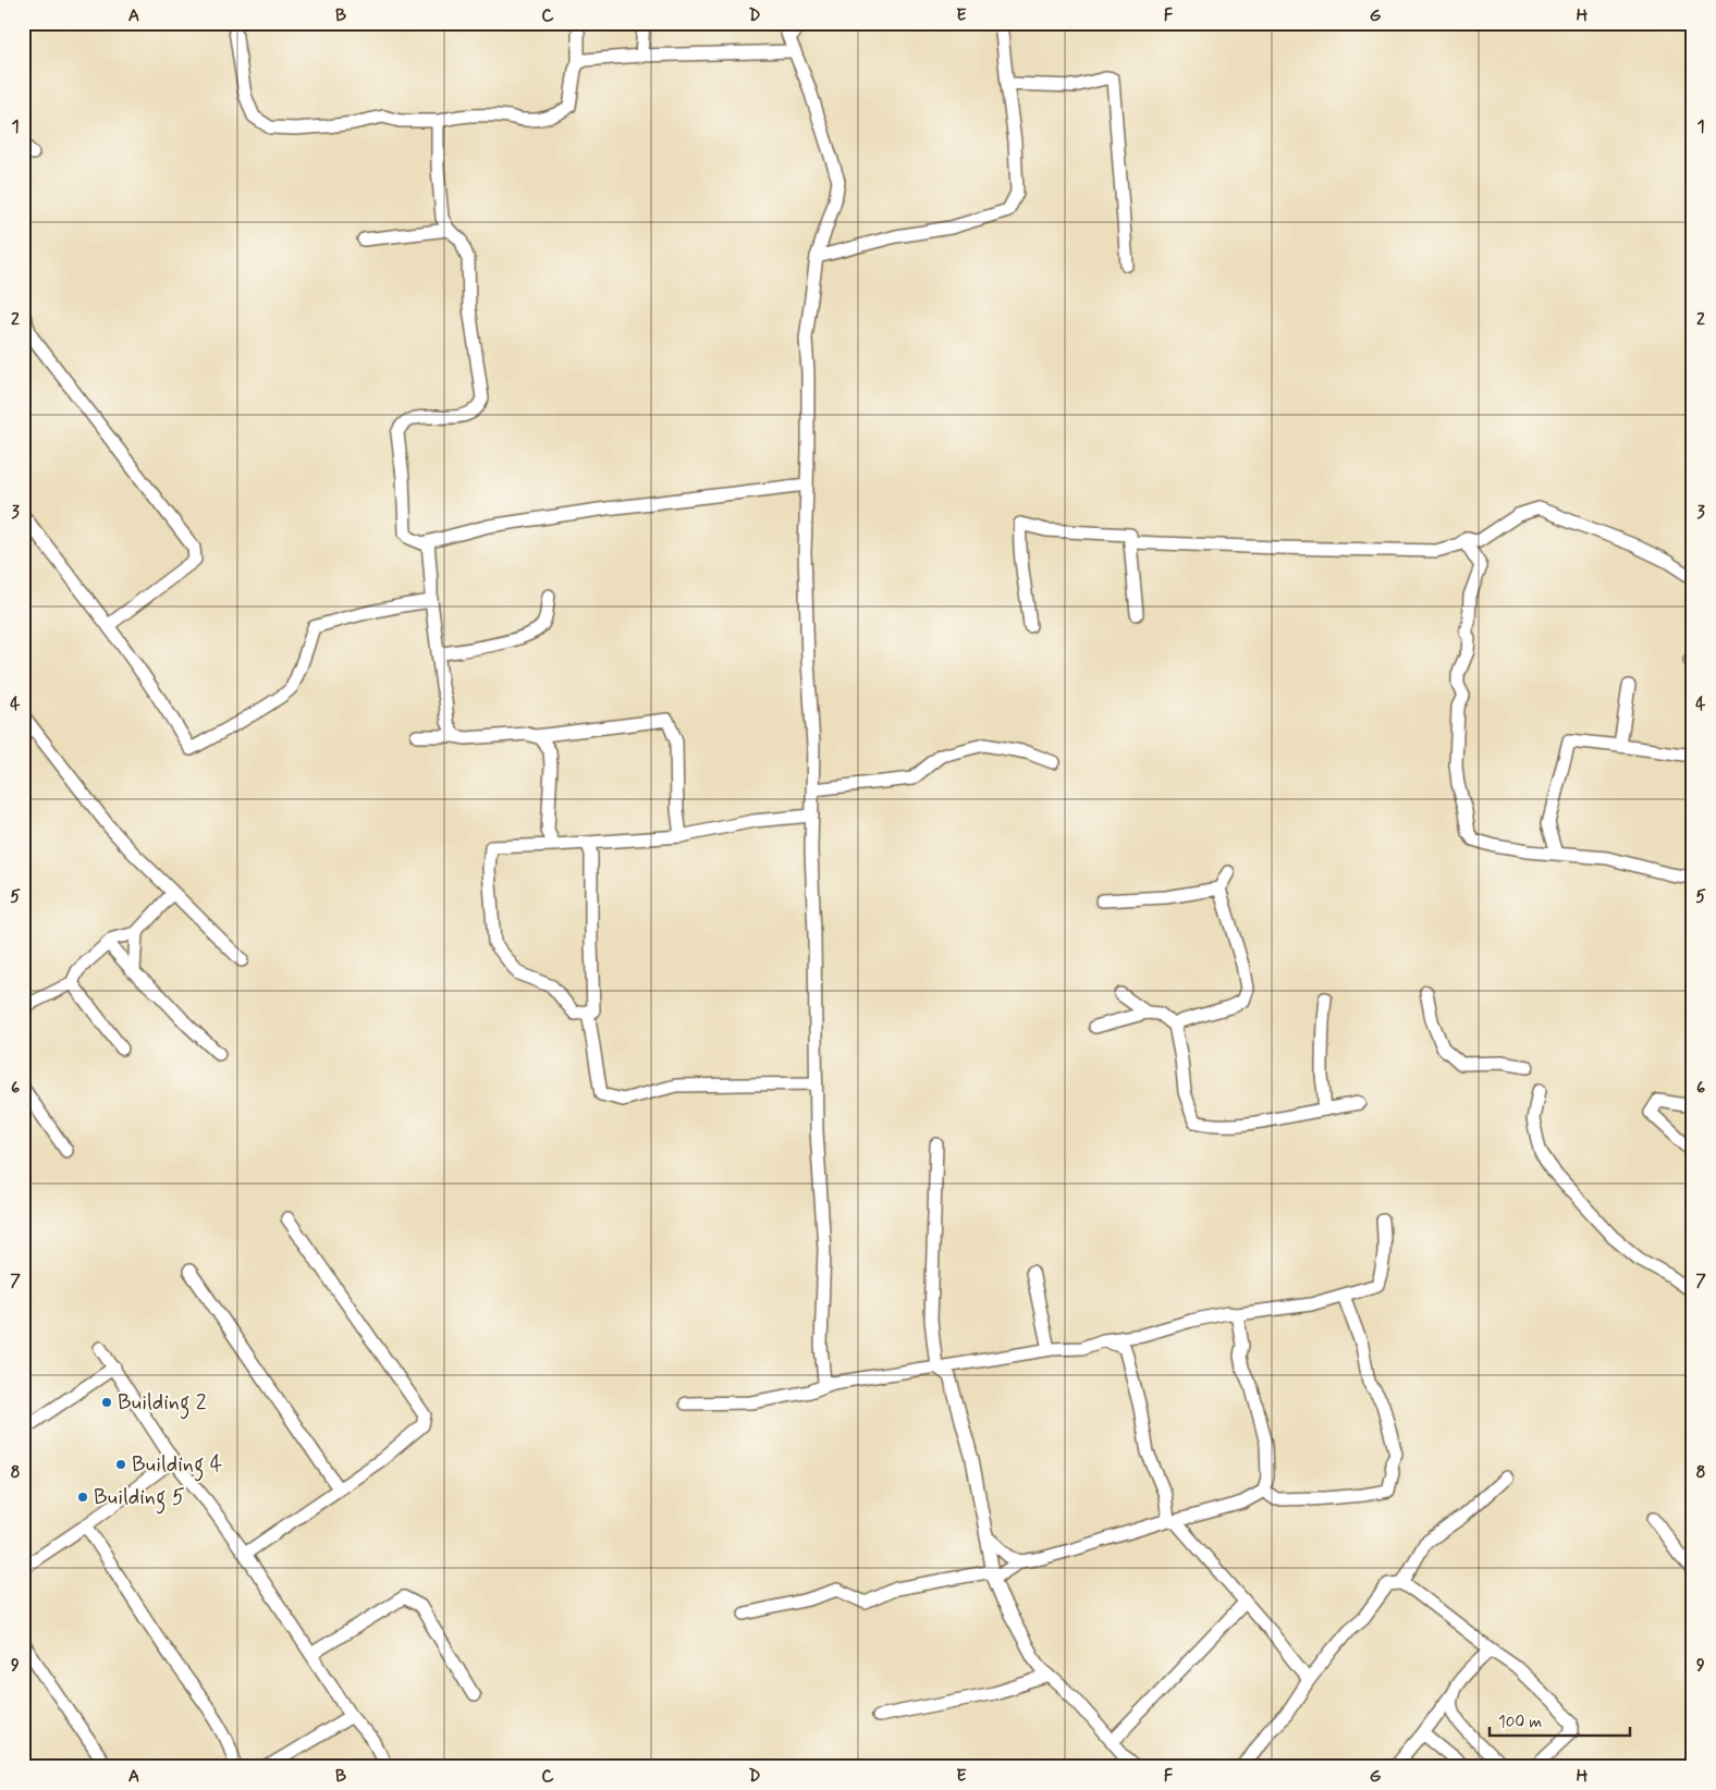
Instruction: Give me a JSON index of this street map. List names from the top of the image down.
{
  "places": ["Building 2", "Building 4", "Building 5"],
  "scale_bar": "100 m",
  "grid": {
    "columns": [
      "A",
      "B",
      "C",
      "D",
      "E",
      "F",
      "G",
      "H"
    ],
    "rows": [
      "1",
      "2",
      "3",
      "4",
      "5",
      "6",
      "7",
      "8",
      "9"
    ]
  }
}
